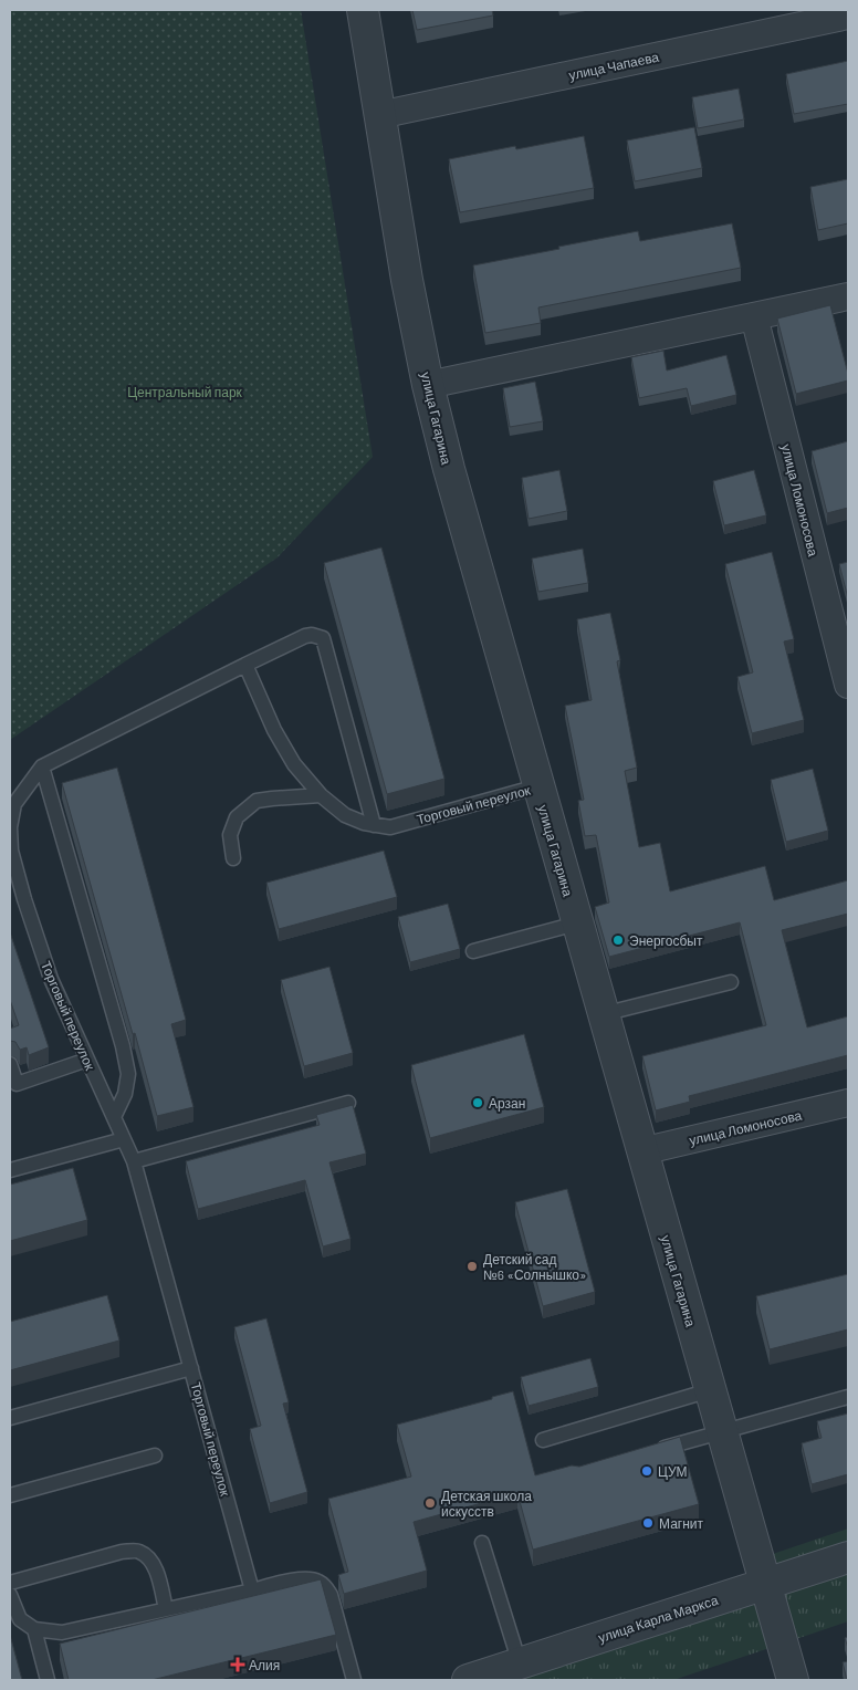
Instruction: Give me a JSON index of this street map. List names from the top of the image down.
{
  "streets": {
    "street": [
      "улица Чапаева",
      "улица Гагарина",
      "улица Ломоносова",
      "улица Карла Маркса"
    ],
    "lane": ["Торговый переулок"]
  },
  "crossings": [
    ["улица Чапаева", "улица Гагарина"],
    ["улица Гагарина", "улица Ломоносова"],
    ["улица Гагарина", "Торговый переулок"],
    ["улица Гагарина", "улица Карла Маркса"]
  ],
  "parks": ["Центральный парк"],
  "places": {
    "other": [
      "Энергосбыт",
      "Арзан",
      "Детский сад №6 «Солнышко»",
      "ЦУМ",
      "Детская школа искусств",
      "Магнит"
    ],
    "health": ["Алия"]
  }
}
